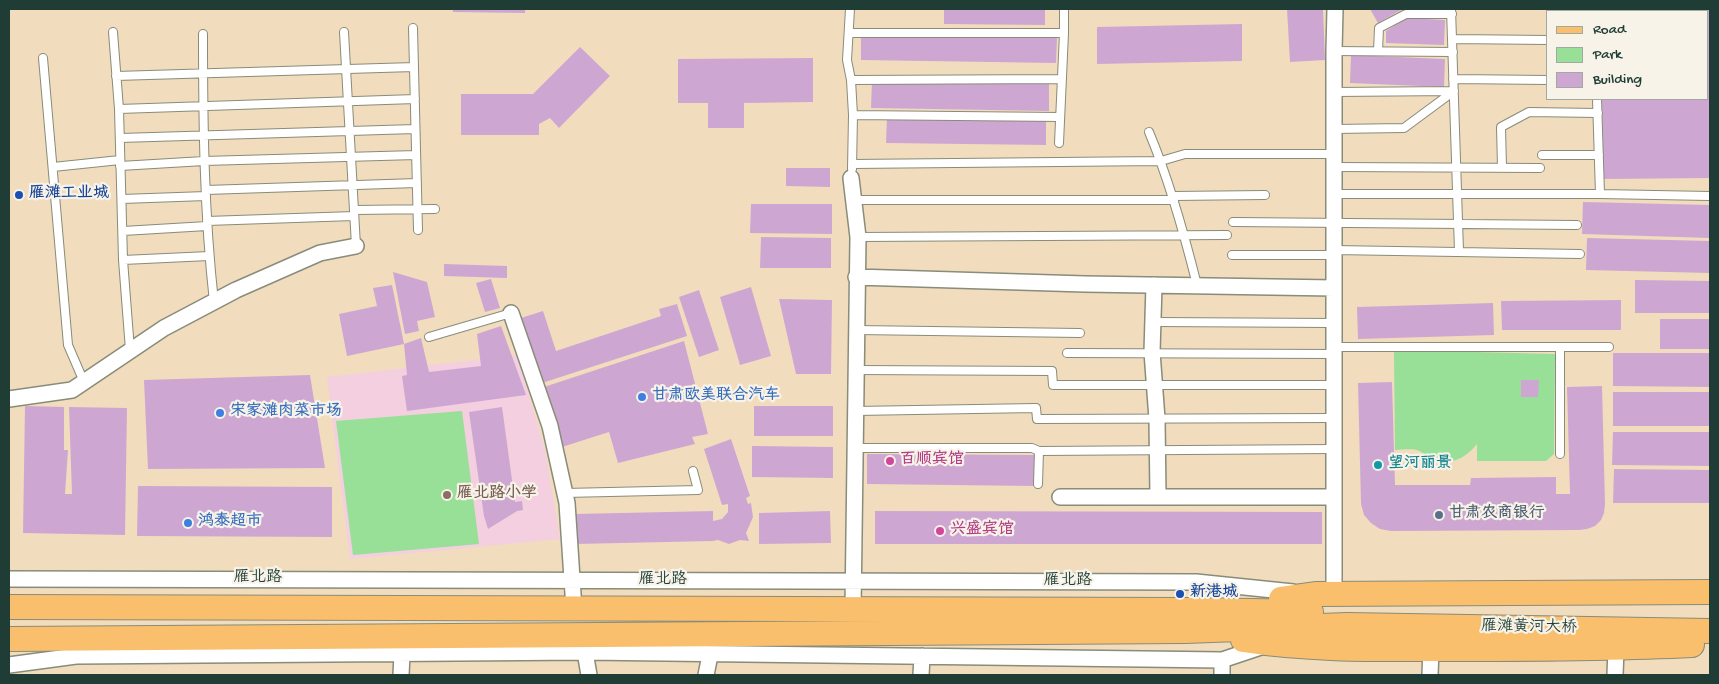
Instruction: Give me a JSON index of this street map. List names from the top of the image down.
{
  "streets": {
    "main road": ["雁北路", "雁滩黄河大桥"]
  },
  "crossings": [
    ["雁北路", "雁滩黄河大桥"]
  ],
  "places": [
    "雁滩工业城",
    "甘肃欧美联合汽车",
    "宋家滩肉菜市场",
    "百顺宾馆",
    "望河丽景",
    "雁北路小学",
    "甘肃农商银行",
    "鸿泰超市",
    "兴盛宾馆",
    "新港城"
  ],
  "legend": ["Road", "Park", "Building"]
}
